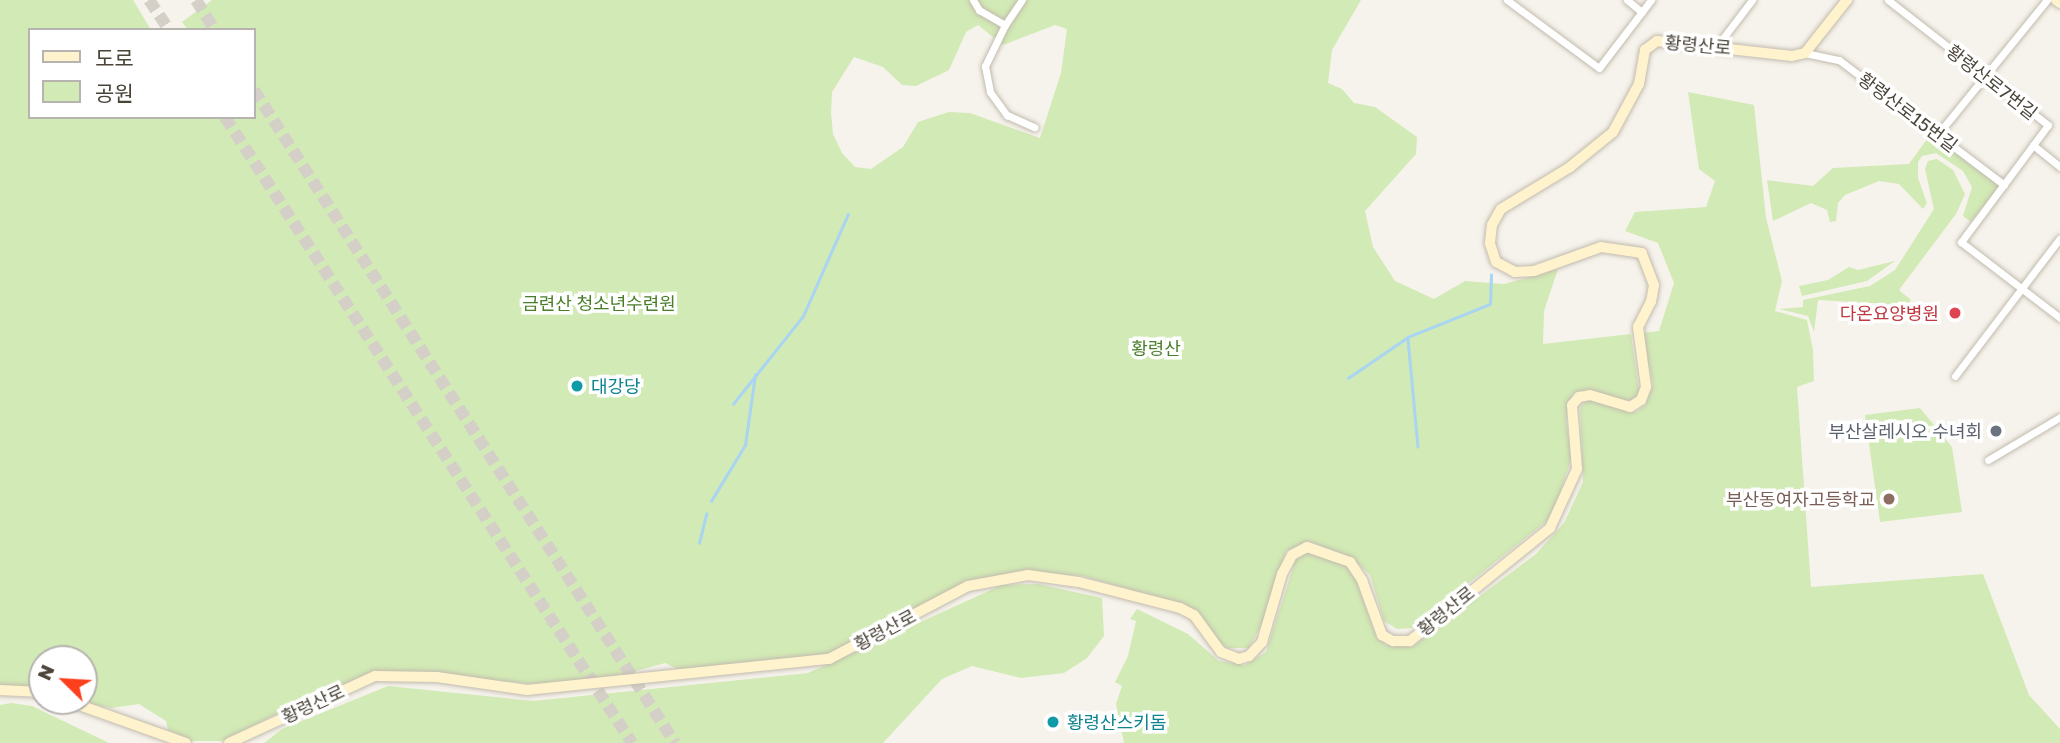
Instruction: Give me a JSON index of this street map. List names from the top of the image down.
{
  "streets": {
    "street": ["황령산로", "황령산로7번길", "황령산로15번길"]
  },
  "crossings": [
    ["황령산로", "황령산로15번길"],
    ["황령산로7번길", "황령산로15번길"]
  ],
  "parks": ["금련산 청소년수련원", "황령산"],
  "places": [
    "다온요양병원",
    "대강당",
    "부산살레시오 수녀회",
    "부산동여자고등학교",
    "황령산스키돔"
  ],
  "legend": ["도로", "공원"],
  "north": "top left"
}
